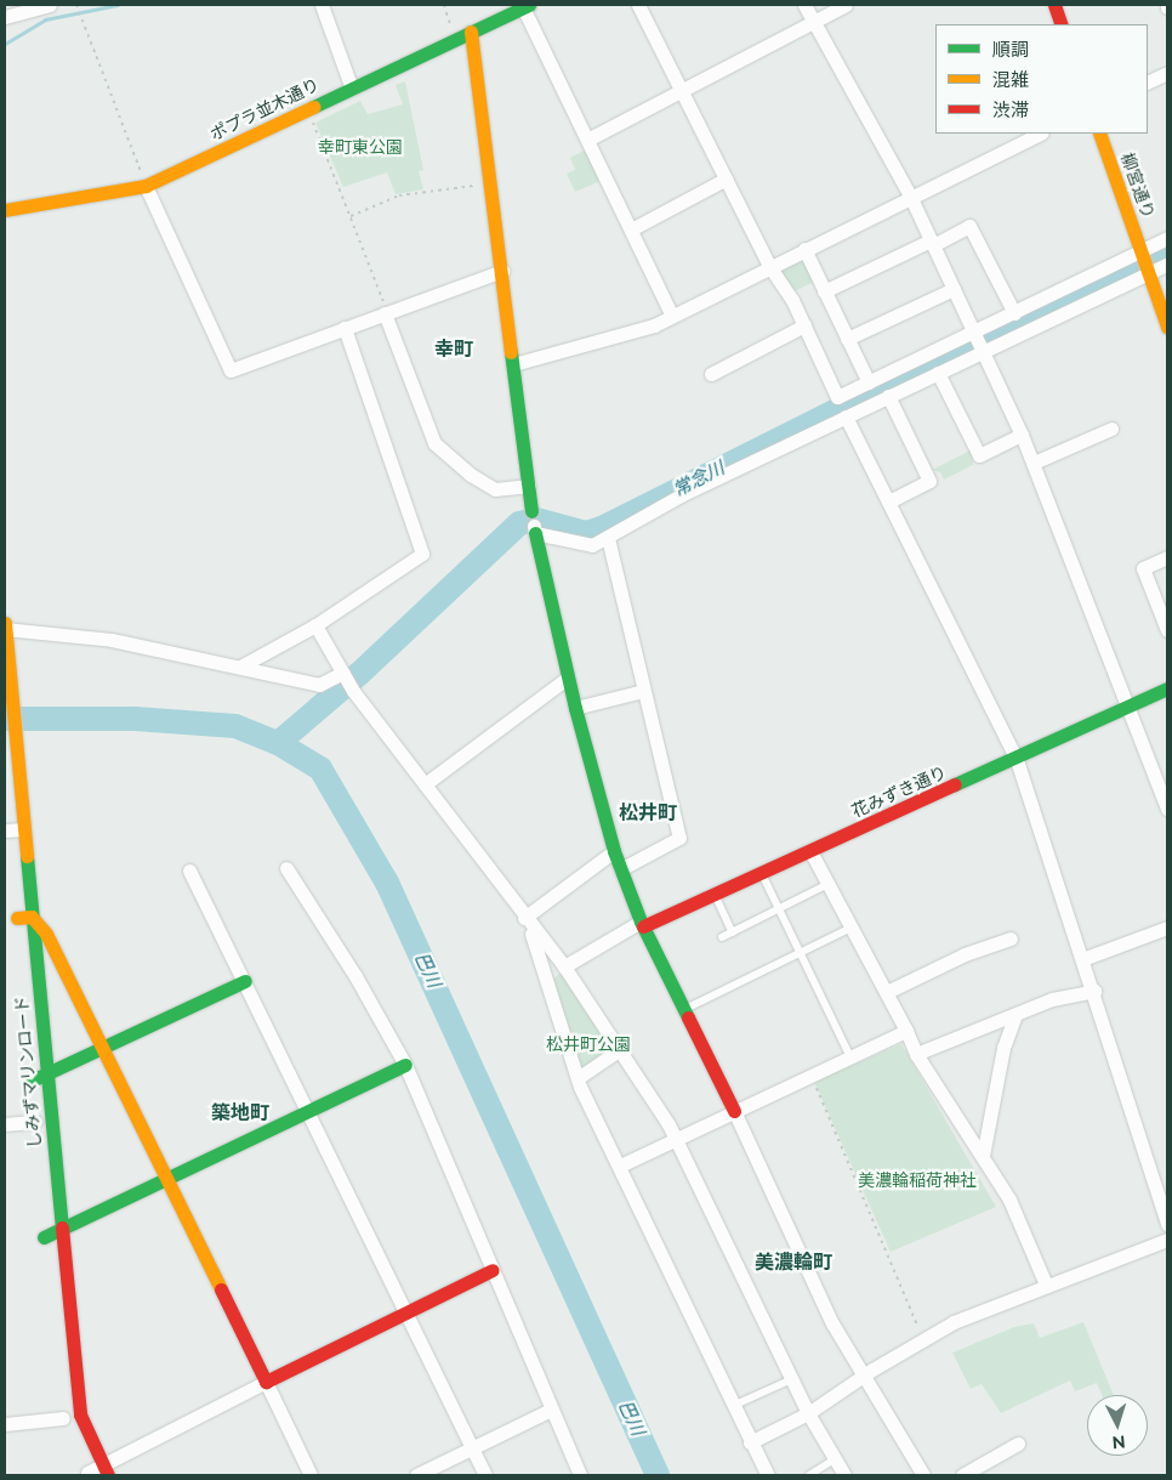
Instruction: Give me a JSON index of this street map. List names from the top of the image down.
{
  "streets": {
    "main road": [
      "ポプラ並木通り",
      "柳宮通り",
      "花みずき通り",
      "しみずマリンロード"
    ]
  },
  "districts": [
    "幸町",
    "松井町",
    "築地町",
    "美濃輪町"
  ],
  "water": ["常念川", "巴川"],
  "parks": ["幸町東公園", "松井町公園", "美濃輪稲荷神社"],
  "legend": ["順調", "混雑", "渋滞"],
  "north": "bottom"
}
